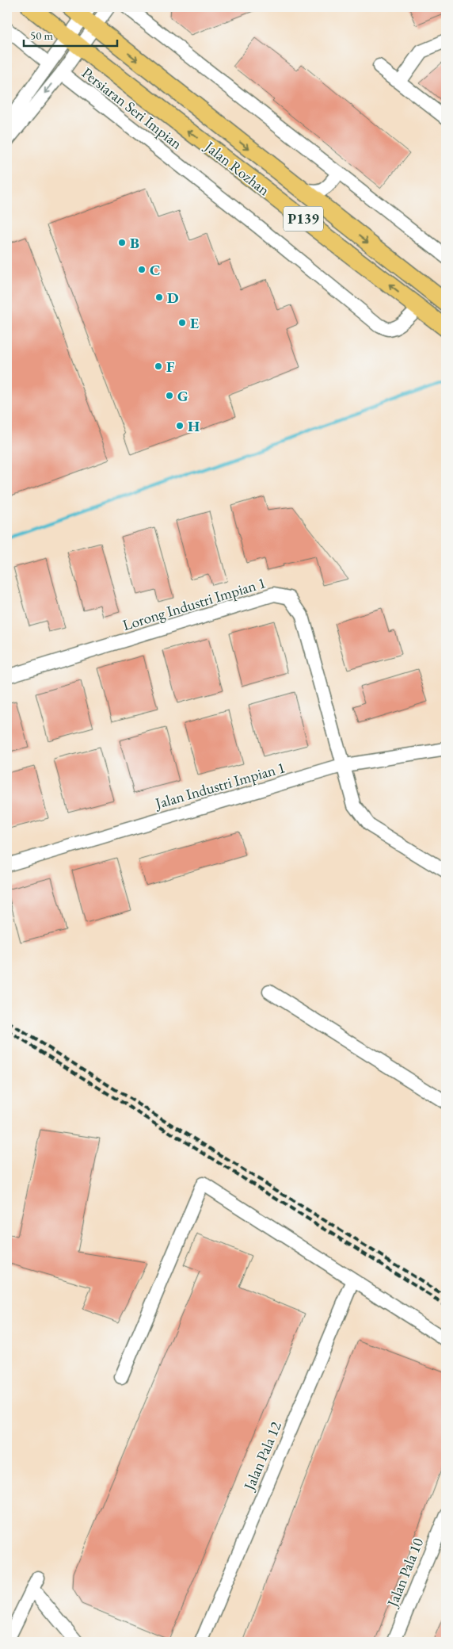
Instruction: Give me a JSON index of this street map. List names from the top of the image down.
{
  "streets": {
    "main road": ["Jalan Rozhan", "P139"],
    "street": [
      "Persiaran Seri Impian",
      "Lorong Industri Impian 1",
      "Jalan Industri Impian 1",
      "Jalan Pala 12",
      "Jalan Pala 10"
    ]
  },
  "crossings": [
    ["Persiaran Seri Impian", "Jalan Rozhan"],
    ["Lorong Industri Impian 1", "Jalan Industri Impian 1"]
  ],
  "places": [
    "B",
    "C",
    "D",
    "E",
    "F",
    "G",
    "H"
  ],
  "scale_bar": "50 m"
}
